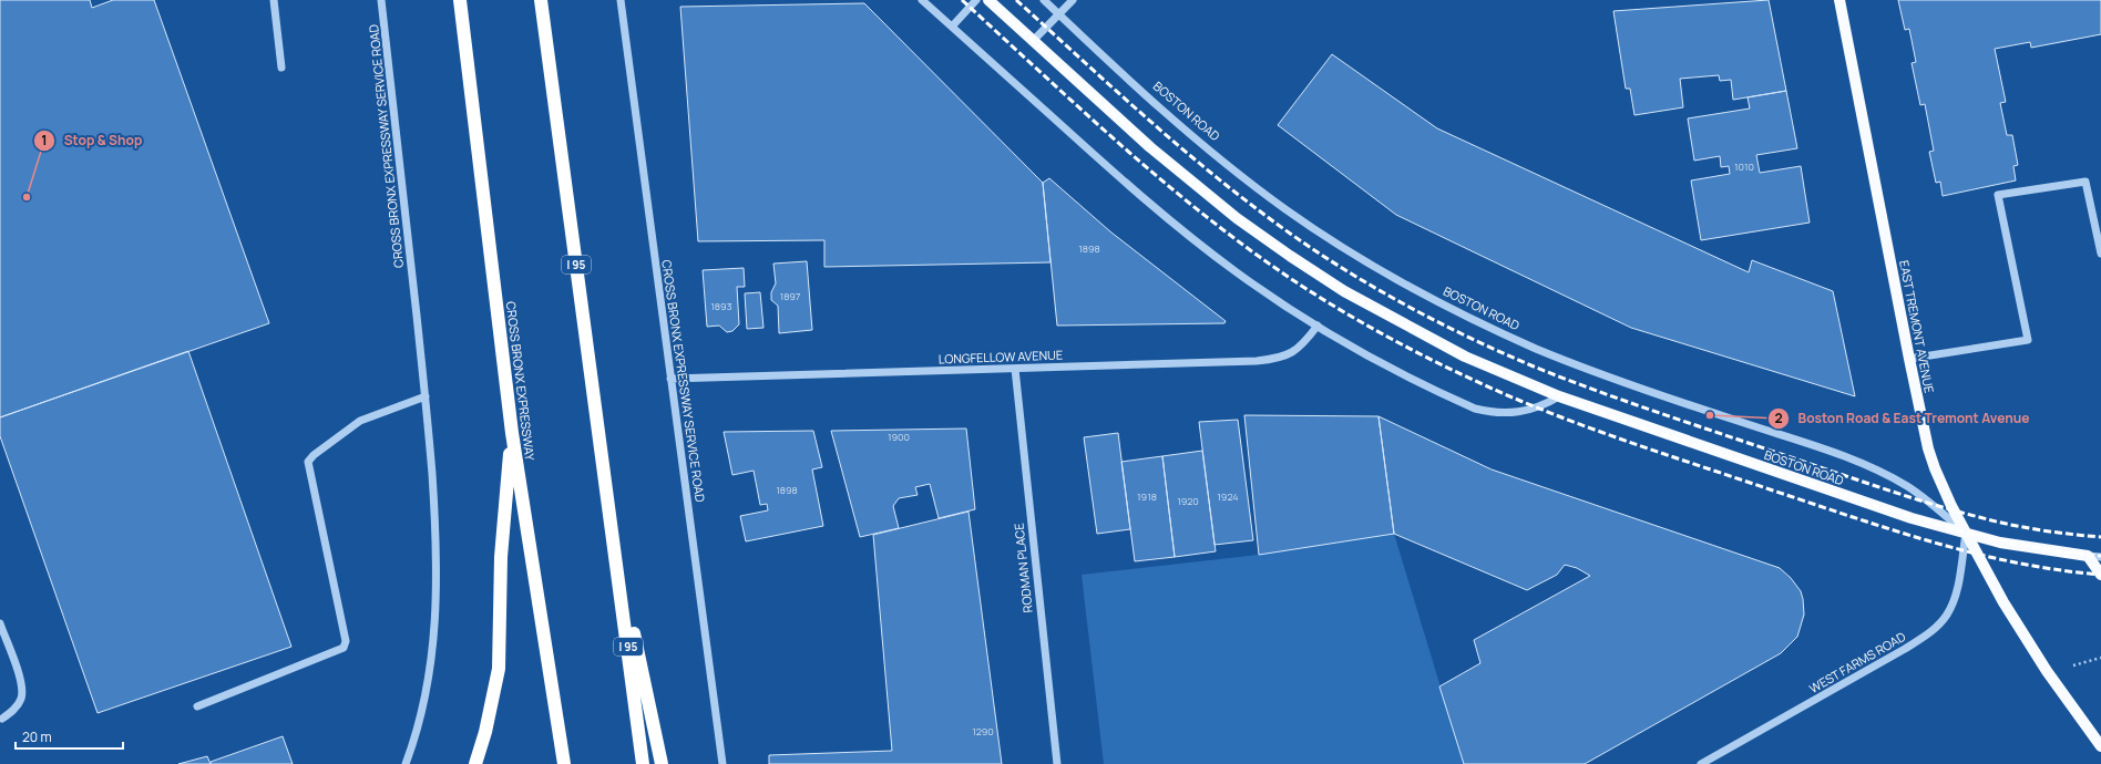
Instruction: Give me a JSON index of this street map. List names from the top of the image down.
{
  "streets": {
    "highway": ["I 95", "CROSS BRONX EXPRESSWAY"],
    "main road": ["BOSTON ROAD", "EAST TREMONT AVENUE"],
    "street": [
      "CROSS BRONX EXPRESSWAY SERVICE ROAD",
      "LONGFELLOW AVENUE",
      "RODMAN PLACE",
      "WEST FARMS ROAD"
    ]
  },
  "crossings": [
    ["BOSTON ROAD", "EAST TREMONT AVENUE"],
    ["BOSTON ROAD", "WEST FARMS ROAD"],
    ["CROSS BRONX EXPRESSWAY SERVICE ROAD", "LONGFELLOW AVENUE"],
    ["EAST TREMONT AVENUE", "WEST FARMS ROAD"],
    ["LONGFELLOW AVENUE", "RODMAN PLACE"]
  ],
  "places": ["Stop & Shop", "Boston Road & East Tremont Avenue"],
  "house_numbers": [
    "1010",
    "1898",
    "1897",
    "1893",
    "1900",
    "1898",
    "1918",
    "1924",
    "1920",
    "1290"
  ],
  "scale_bar": "20 m"
}
